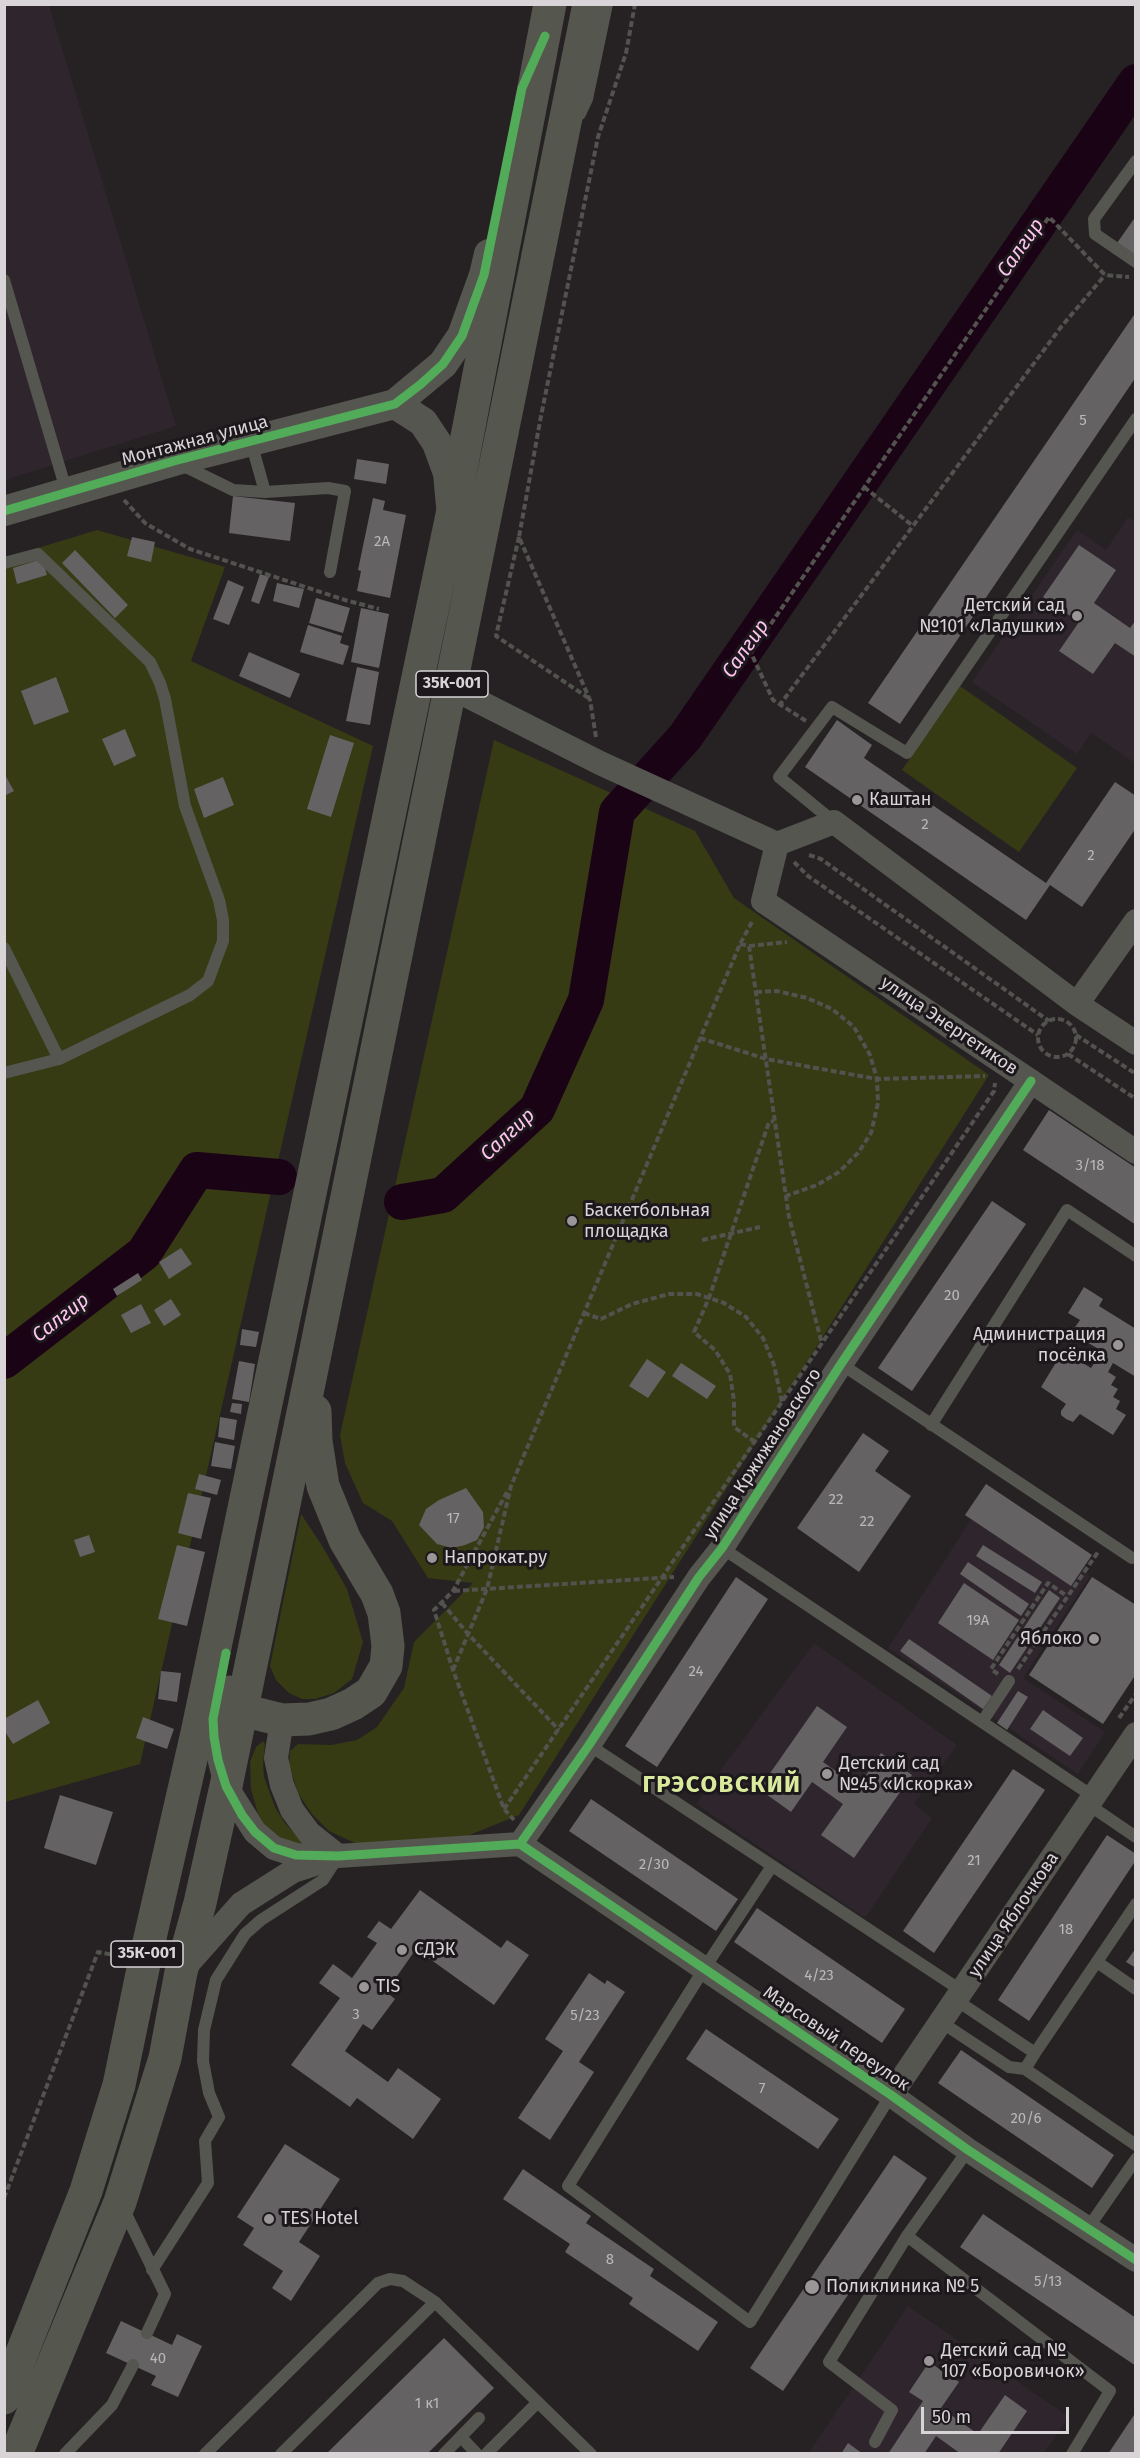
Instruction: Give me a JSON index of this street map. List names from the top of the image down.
{
  "streets": {
    "main road": ["35К-001"],
    "street": [
      "Монтажная улица",
      "улица Энергетиков",
      "улица Кржижановского",
      "улица Яблочкова",
      "Марсовый переулок"
    ]
  },
  "crossings": [
    ["улица Энергетиков", "улица Кржижановского"],
    ["улица Кржижановского", "Марсовый переулок"],
    ["улица Яблочкова", "Марсовый переулок"]
  ],
  "districts": ["ГРЭСОВСКИЙ"],
  "water": ["Салгир"],
  "places": [
    "Детский сад №101 «Ладушки»",
    "Каштан",
    "Баскетбольная площадка",
    "Администрация посёлка",
    "Напрокат.ру",
    "Яблоко",
    "Детский сад №45 «Искорка»",
    "СДЭК",
    "TIS",
    "TES Hotel",
    "Поликлиника № 5",
    "Детский сад № 107 «Боровичок»"
  ],
  "house_numbers": [
    "5",
    "2А",
    "2",
    "2",
    "3/18",
    "20",
    "22",
    "17",
    "22",
    "19А",
    "24",
    "21",
    "2/30",
    "18",
    "4/23",
    "3",
    "5/23",
    "7",
    "20/6",
    "8",
    "5/13",
    "40",
    "1 к1"
  ],
  "scale_bar": "50 m"
}
